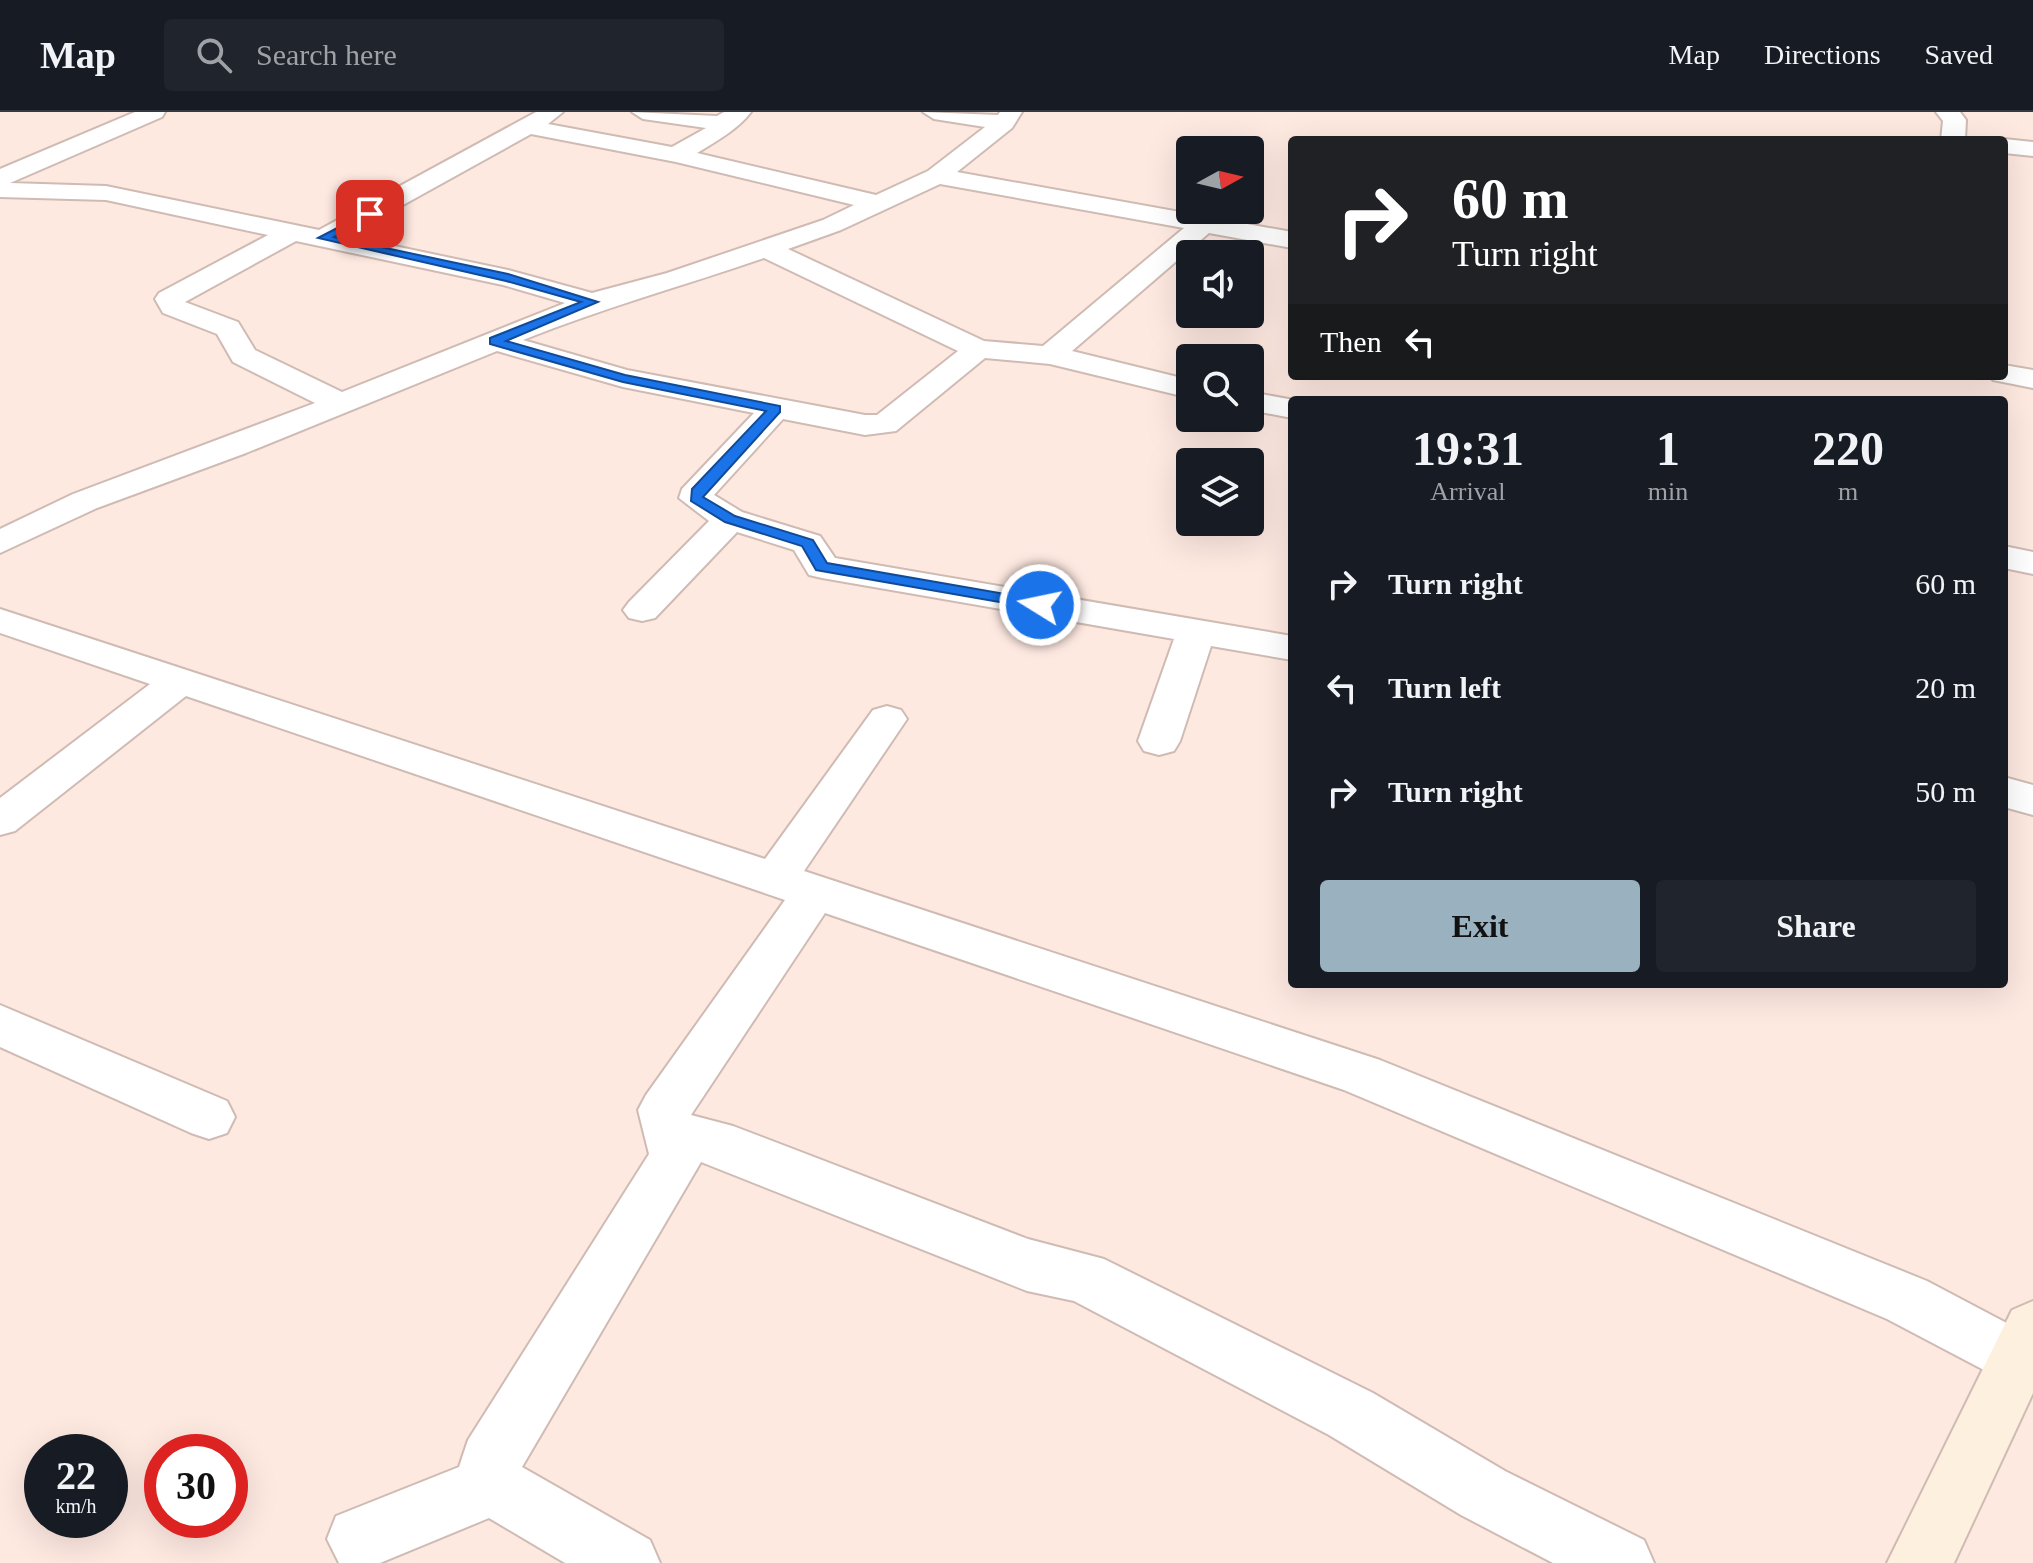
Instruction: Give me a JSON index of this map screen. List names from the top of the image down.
{
  "north": "right",
  "page": {
    "header": "Map",
    "search": "Search here",
    "nav": ["Map", "Directions", "Saved"],
    "turn": ["60 m", "Turn right"],
    "then": "Then",
    "eta": [
      "19:31",
      "Arrival",
      "1",
      "min",
      "220",
      "m"
    ],
    "list": [
      {
        "name": "Turn right",
        "value": "60 m"
      },
      {
        "name": "Turn left",
        "value": "20 m"
      },
      {
        "name": "Turn right",
        "value": "50 m"
      }
    ],
    "buttons": ["Exit", "Share"],
    "speed": "22 km/h",
    "limit": "30"
  }
}
